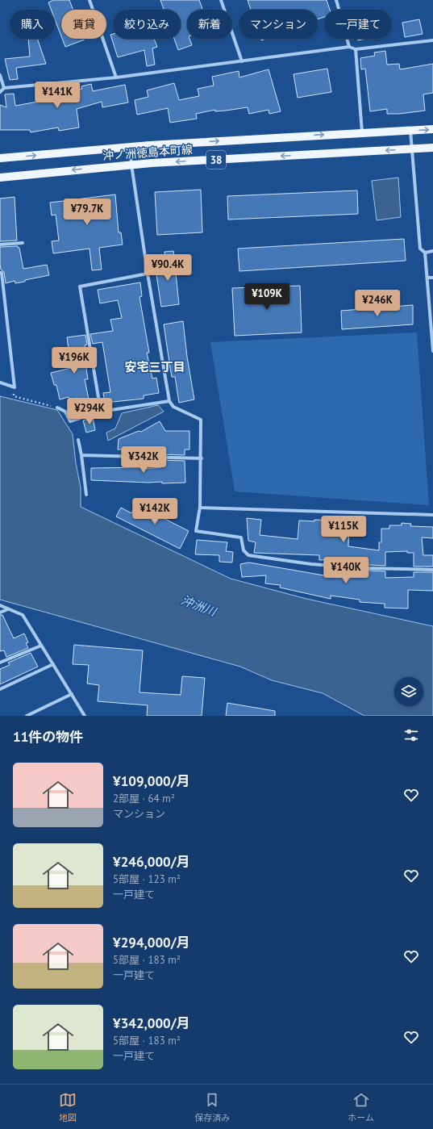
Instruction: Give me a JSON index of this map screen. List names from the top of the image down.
{
  "streets": {
    "main road": ["沖ノ洲徳島本町線", "38"]
  },
  "districts": ["安宅三丁目"],
  "water": ["沖洲川"],
  "page": {
    "chip": [
      "購入",
      "賃貸",
      "絞り込み",
      "新着",
      "マンション",
      "一戸建て"
    ],
    "price": [
      "¥141K",
      "¥79.7K",
      "¥90.4K",
      "¥109K",
      "¥246K",
      "¥196K",
      "¥294K",
      "¥342K",
      "¥142K",
      "¥115K",
      "¥140K"
    ],
    "heading": "11件の物件",
    "list": [
      {
        "name": "¥109,000/月",
        "note": "2部屋 · 64 m² · マンション"
      },
      {
        "name": "¥246,000/月",
        "note": "5部屋 · 123 m² · 一戸建て"
      },
      {
        "name": "¥294,000/月",
        "note": "5部屋 · 183 m² · 一戸建て"
      },
      {
        "name": "¥342,000/月",
        "note": "5部屋 · 183 m² · 一戸建て"
      }
    ],
    "tabs": ["地図", "保存済み", "ホーム"]
  }
}
